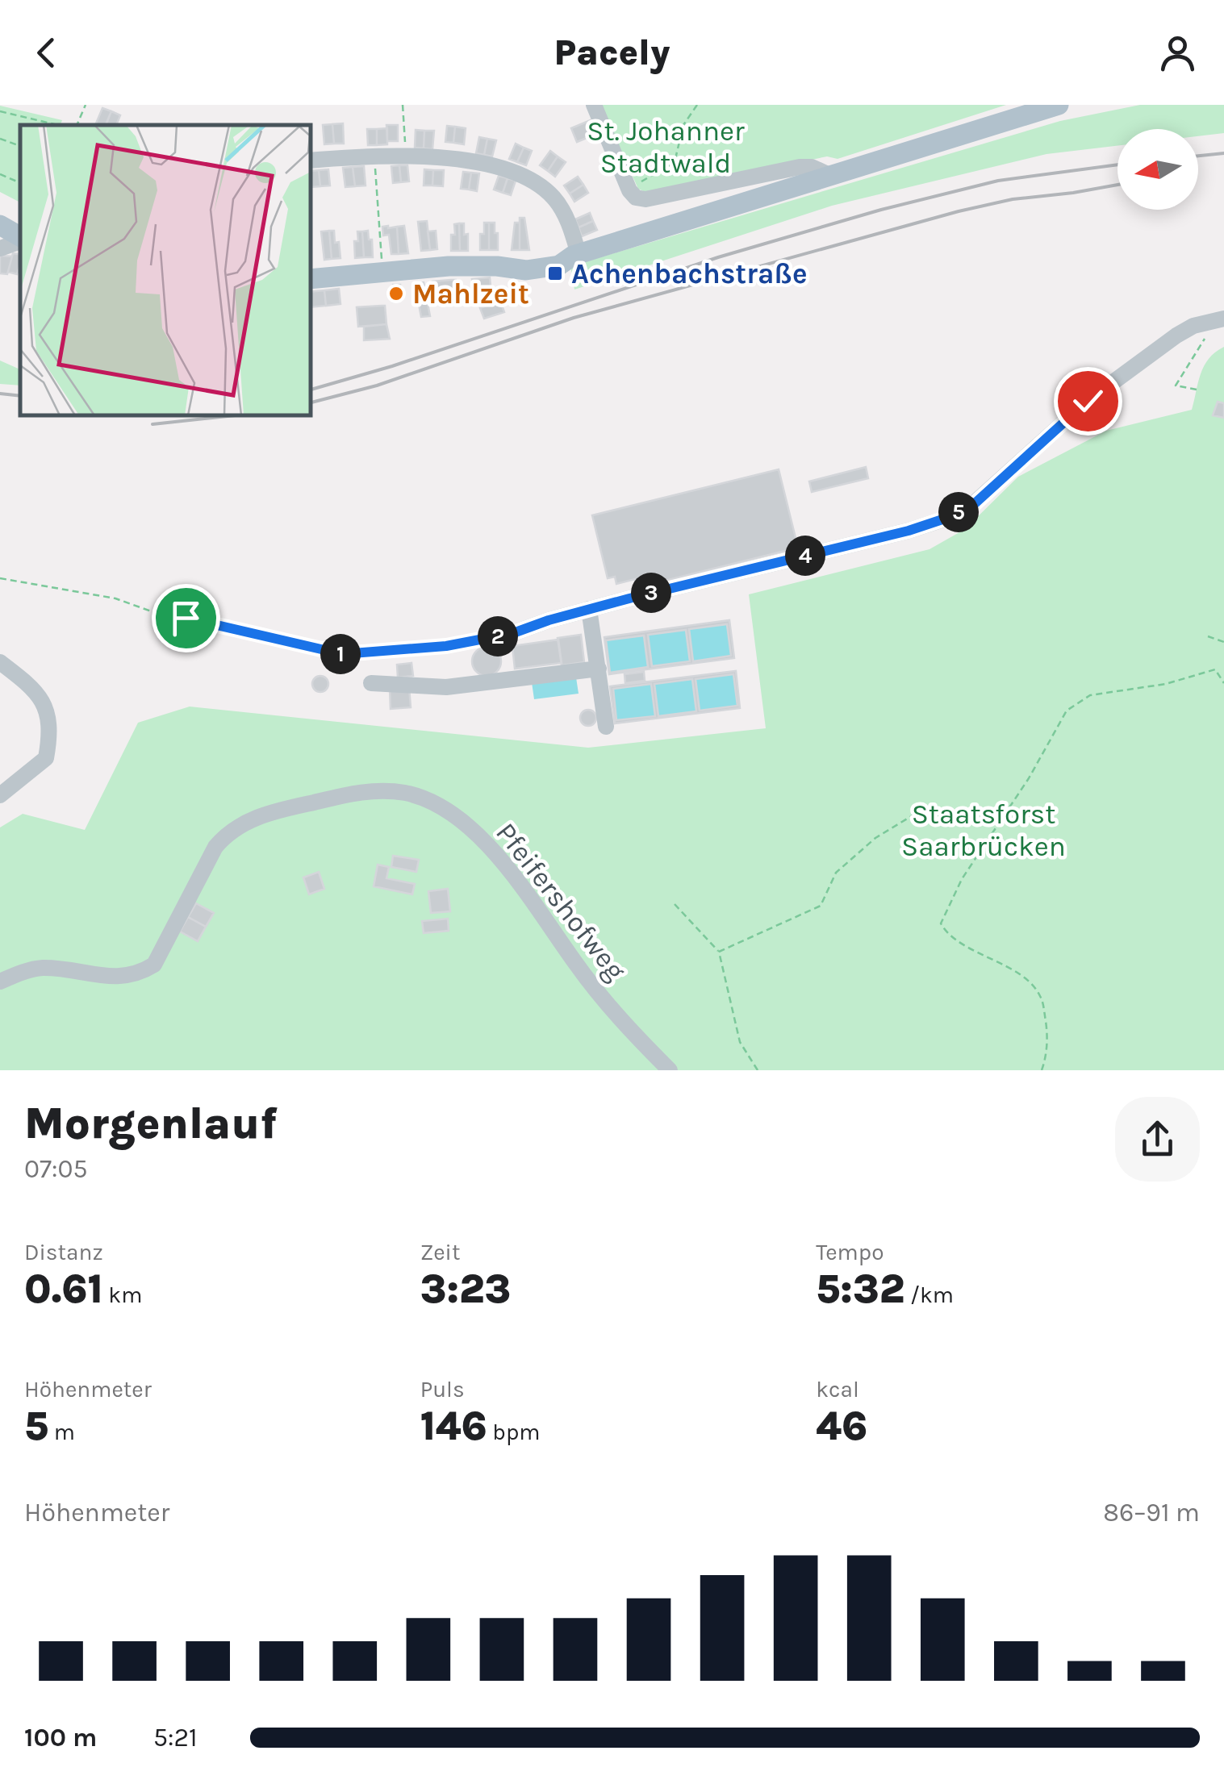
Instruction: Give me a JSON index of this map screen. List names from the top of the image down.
{
  "streets": {
    "street": ["Pfeifershofweg"]
  },
  "parks": ["St. Johanner Stadtwald", "Staatsforst Saarbrücken"],
  "places": {
    "transit": ["Achenbachstraße"],
    "other": ["Mahlzeit"]
  },
  "north": "left",
  "page": {
    "header": "Pacely",
    "pins": [
      "5",
      "4",
      "3",
      "2",
      "1"
    ],
    "heading": ["Morgenlauf", "07:05"],
    "stats": [
      ["Distanz", "0.61 km"],
      ["Zeit", "3:23"],
      ["Tempo", "5:32 /km"],
      ["Höhenmeter", "5 m"],
      ["Puls", "146 bpm"],
      ["kcal", "46"]
    ],
    "chart": ["Höhenmeter", "86–91 m"],
    "list": [
      {
        "name": "100 m",
        "note": "5:21"
      }
    ]
  }
}
